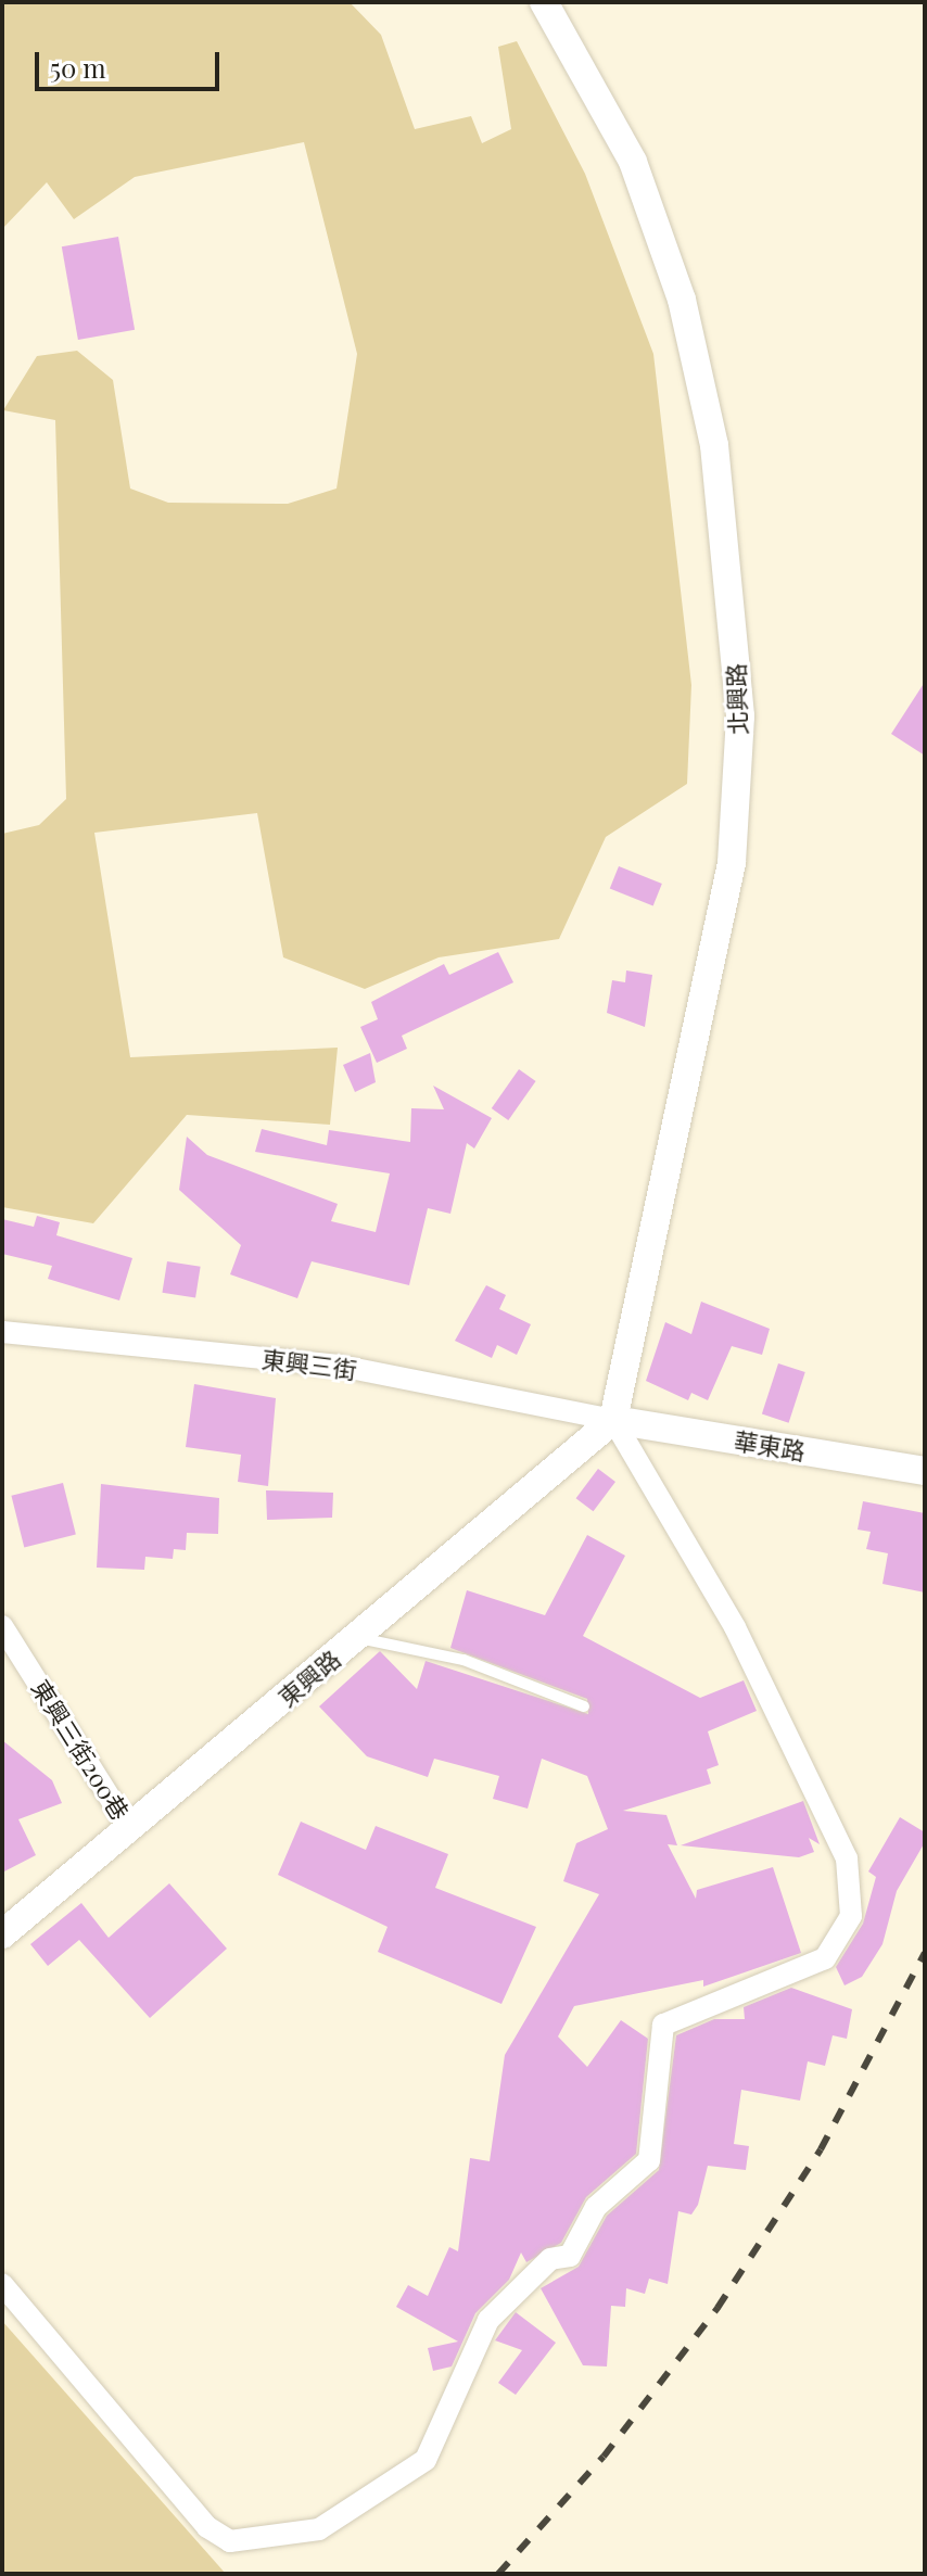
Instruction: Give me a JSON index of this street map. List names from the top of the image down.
{
  "streets": {
    "street": [
      "北興路",
      "東興三街",
      "華東路",
      "東興路",
      "東興三街200巷"
    ]
  },
  "crossings": [
    ["北興路", "東興三街"],
    ["北興路", "華東路"],
    ["北興路", "東興路"],
    ["東興三街", "華東路"],
    ["東興三街", "東興路"],
    ["華東路", "東興路"],
    ["東興路", "東興三街200巷"]
  ],
  "scale_bar": "50 m"
}
